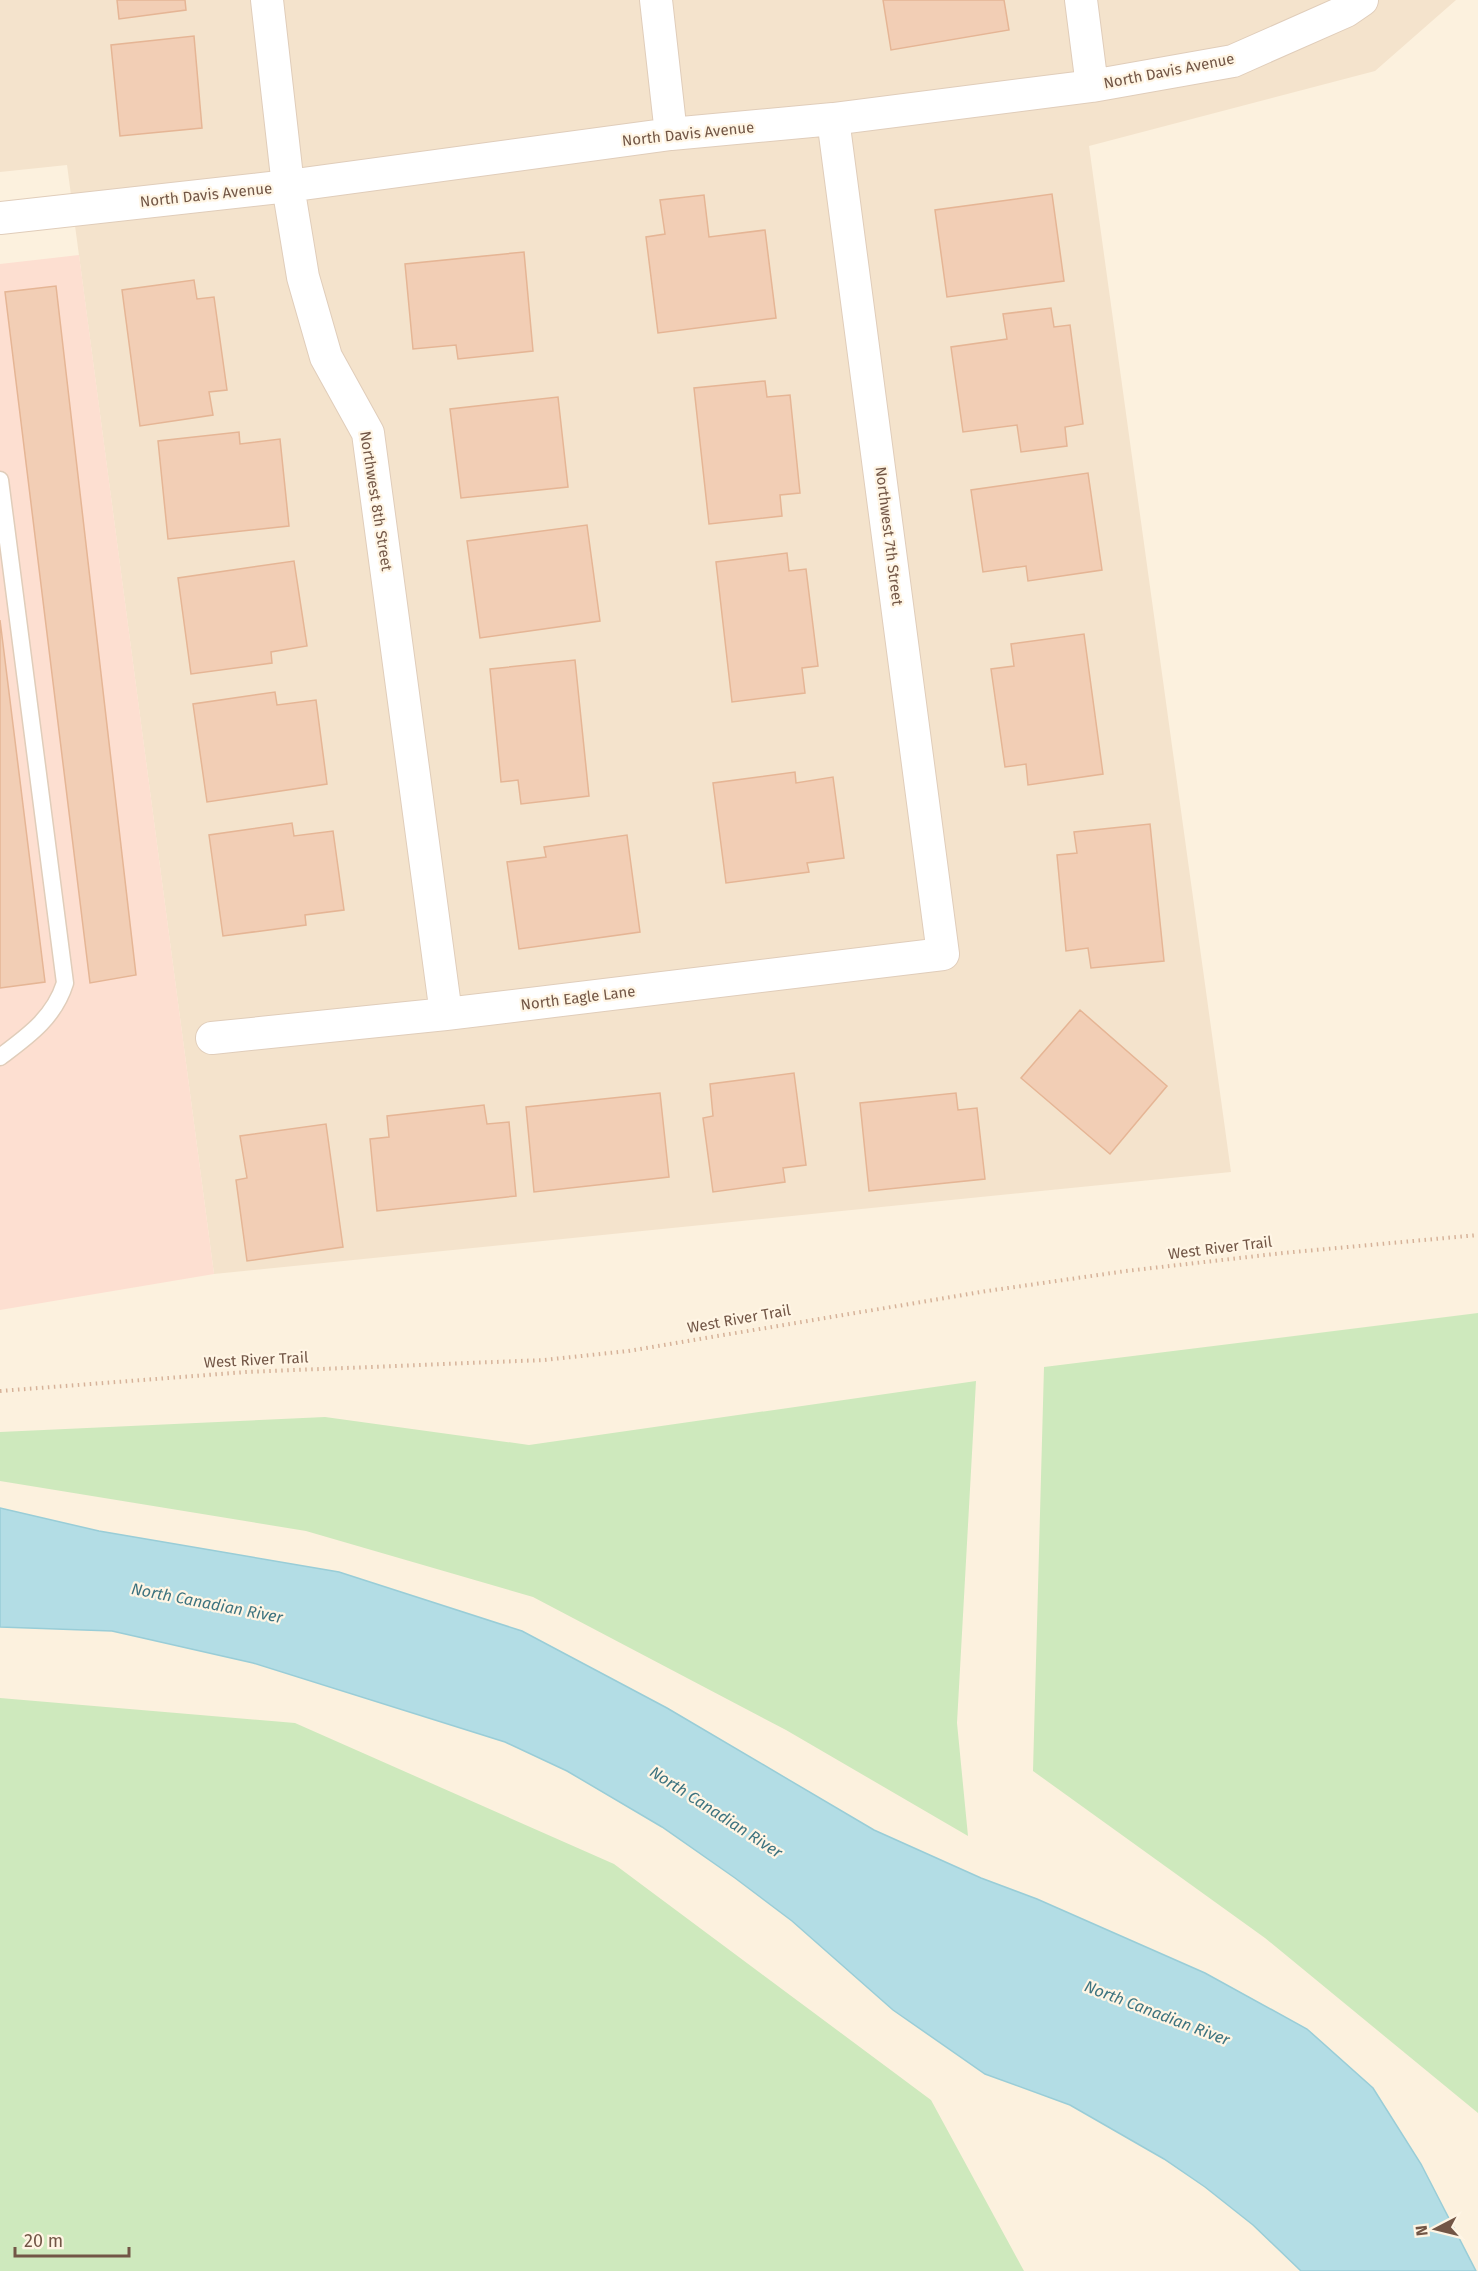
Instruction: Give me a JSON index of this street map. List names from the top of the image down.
{
  "streets": {
    "street": [
      "North Davis Avenue",
      "Northwest 8th Street",
      "Northwest 7th Street",
      "North Eagle Lane"
    ],
    "path": ["West River Trail"]
  },
  "crossings": [
    ["North Davis Avenue", "Northwest 8th Street"],
    ["North Davis Avenue", "Northwest 7th Street"],
    ["Northwest 8th Street", "North Eagle Lane"],
    ["Northwest 7th Street", "North Eagle Lane"]
  ],
  "water": ["North Canadian River"],
  "scale_bar": "20 m",
  "north": "left"
}
